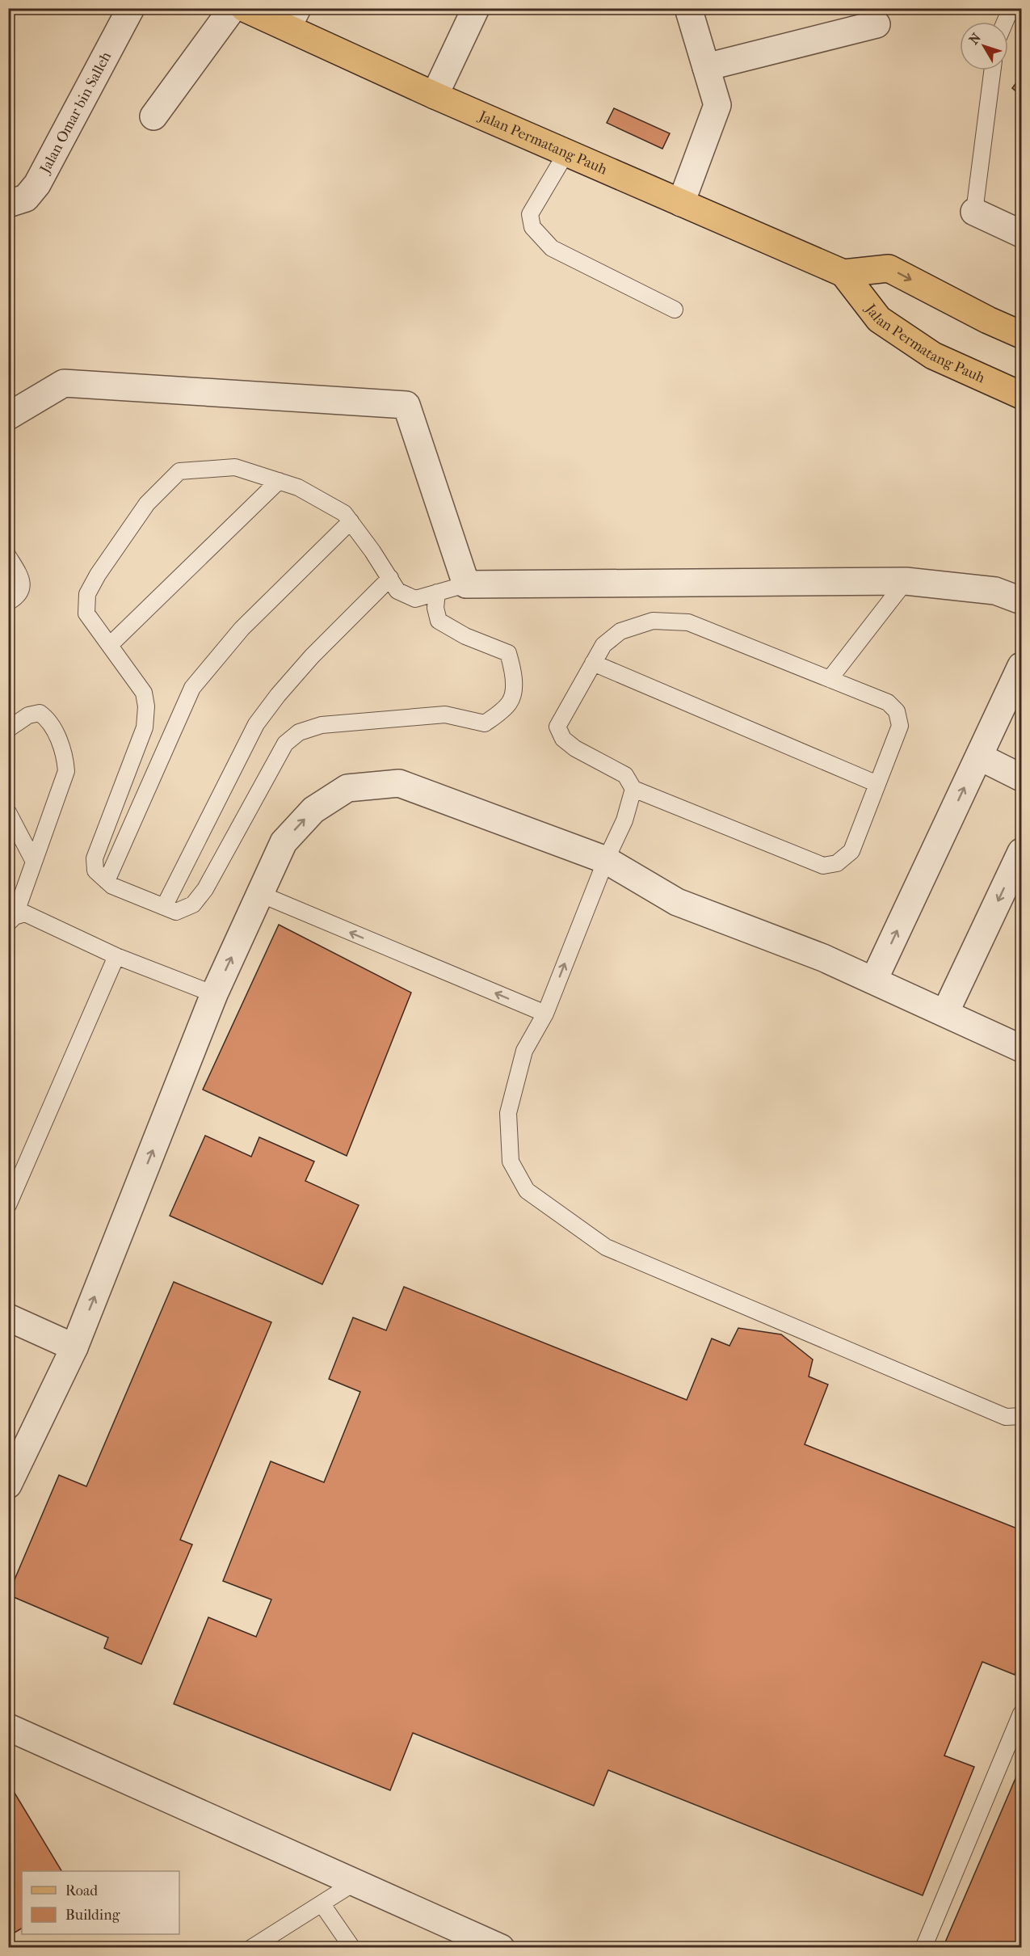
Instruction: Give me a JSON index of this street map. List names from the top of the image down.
{
  "streets": {
    "main road": ["Jalan Permatang Pauh"],
    "street": ["Jalan Omar bin Salleh"]
  },
  "legend": ["Road", "Building"],
  "north": "top left"
}
